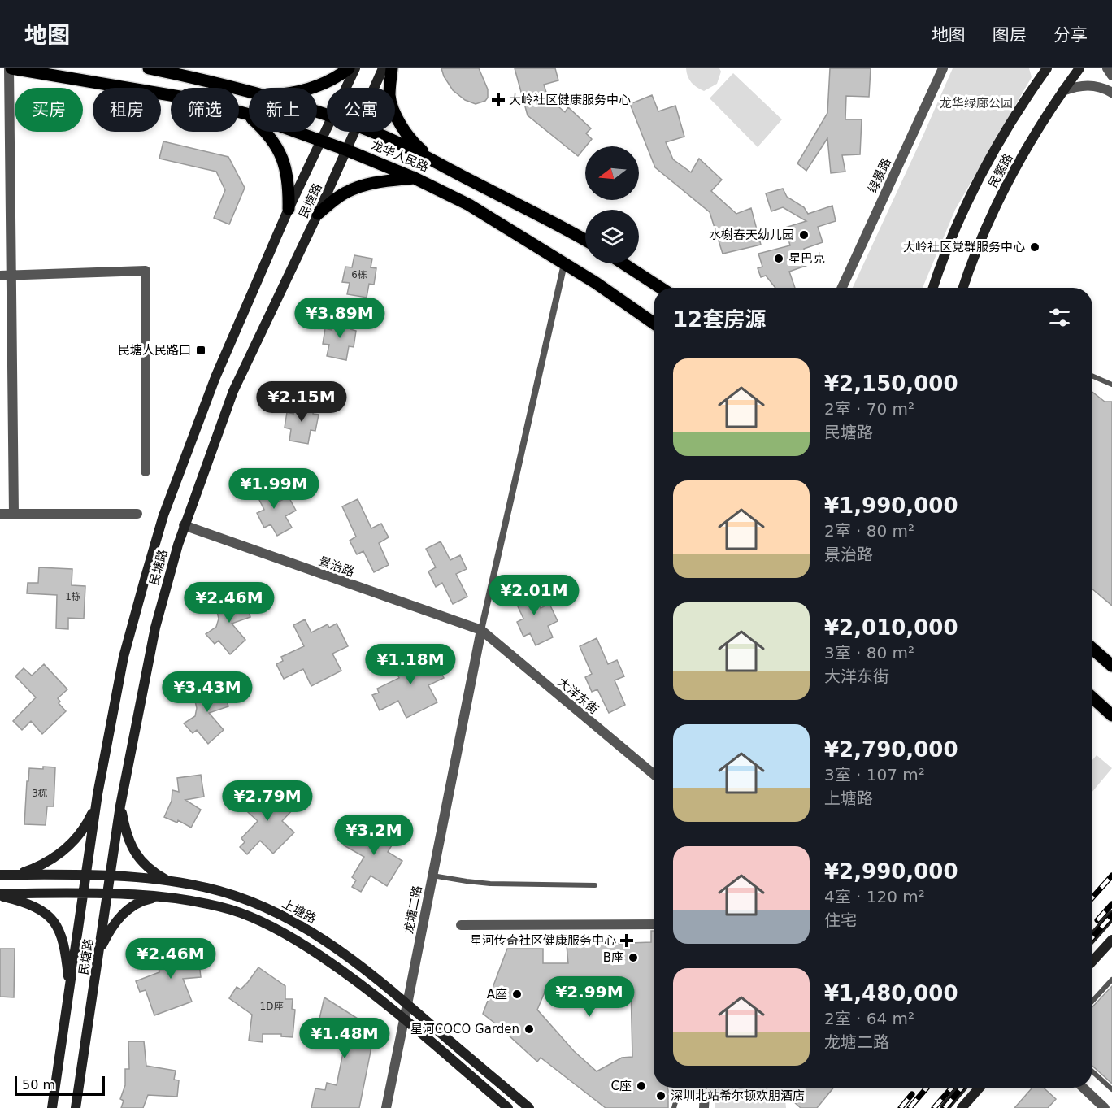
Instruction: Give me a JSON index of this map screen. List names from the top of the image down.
{
  "streets": {
    "main road": [
      "龙华人民路",
      "民繁路",
      "民塘路",
      "上塘路"
    ],
    "street": [
      "绿景路",
      "景治路",
      "大洋东街",
      "龙塘二路"
    ]
  },
  "crossings": [
    ["龙华人民路", "民塘路"],
    ["民塘路", "景治路"],
    ["民塘路", "上塘路"],
    ["景治路", "大洋东街"],
    ["景治路", "龙塘二路"],
    ["大洋东街", "龙塘二路"],
    ["龙塘二路", "上塘路"]
  ],
  "parks": ["龙华绿廊公园"],
  "places": {
    "health": ["大岭社区健康服务中心", "星河传奇社区健康服务中心"],
    "other": [
      "水榭春天幼儿园",
      "大岭社区党群服务中心",
      "星巴克",
      "B座",
      "A座",
      "星河COCO Garden",
      "C座",
      "深圳北站希尔顿欢朋酒店"
    ],
    "transit": ["民塘人民路口"]
  },
  "house_numbers": [
    "6栋",
    "1栋",
    "3栋",
    "1D座"
  ],
  "scale_bar": "50 m",
  "north": "left",
  "page": {
    "header": "地图",
    "nav": ["地图", "图层", "分享"],
    "chip": [
      "买房",
      "租房",
      "筛选",
      "新上",
      "公寓"
    ],
    "heading": "12套房源",
    "price": [
      "¥3.89M",
      "¥2.15M",
      "¥1.99M",
      "¥2.01M",
      "¥2.46M",
      "¥1.18M",
      "¥3.43M",
      "¥2.79M",
      "¥3.2M",
      "¥2.46M",
      "¥2.99M",
      "¥1.48M"
    ],
    "list": [
      {
        "name": "¥2,150,000",
        "note": "2室 · 70 m² · 民塘路"
      },
      {
        "name": "¥1,990,000",
        "note": "2室 · 80 m² · 景治路"
      },
      {
        "name": "¥2,010,000",
        "note": "3室 · 80 m² · 大洋东街"
      },
      {
        "name": "¥2,790,000",
        "note": "3室 · 107 m² · 上塘路"
      },
      {
        "name": "¥2,990,000",
        "note": "4室 · 120 m² · 住宅"
      },
      {
        "name": "¥1,480,000",
        "note": "2室 · 64 m² · 龙塘二路"
      }
    ],
    "scale": "50 m"
  }
}
